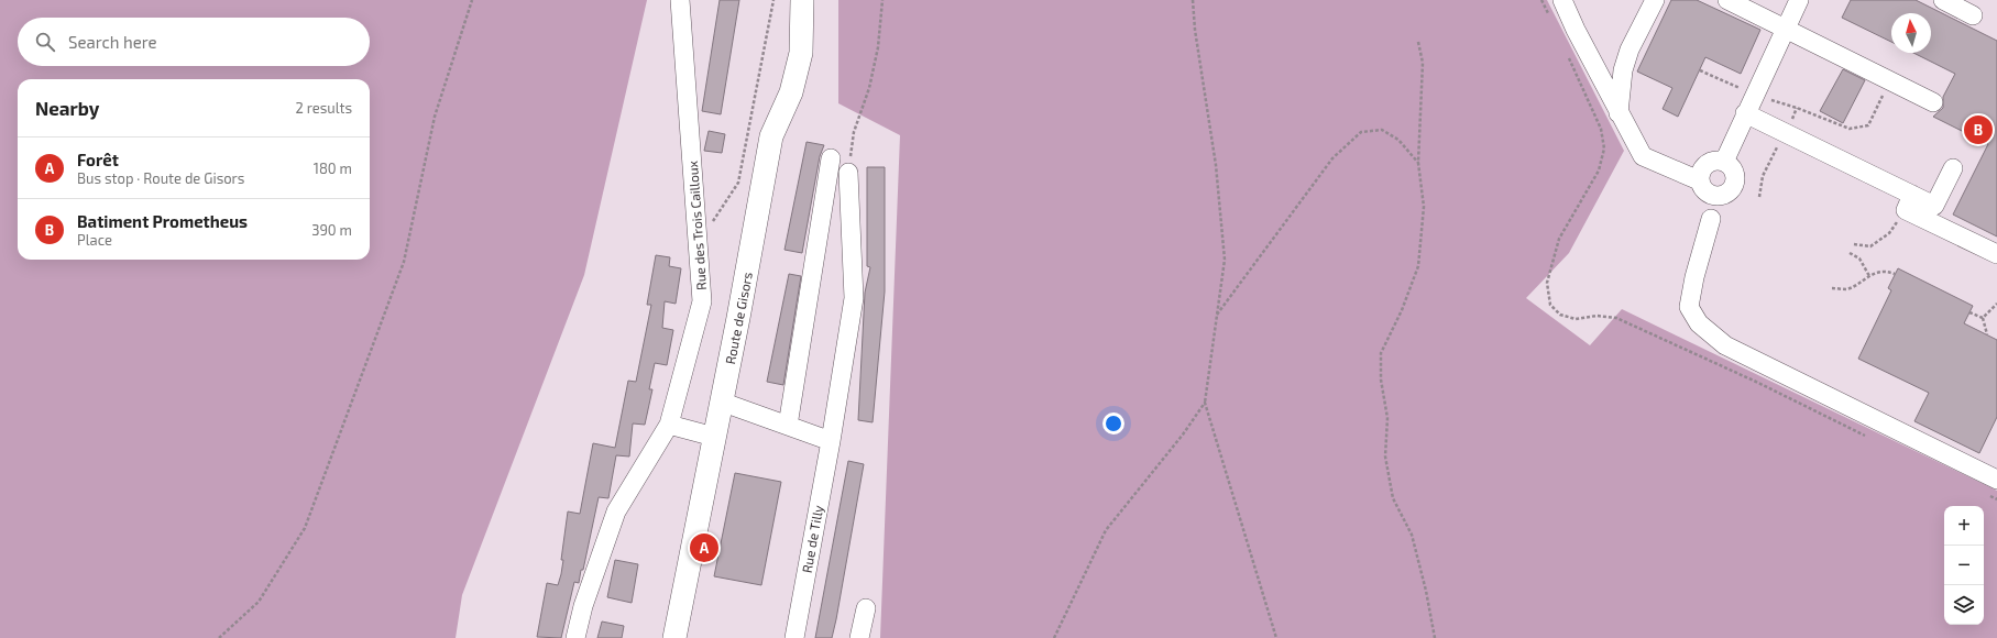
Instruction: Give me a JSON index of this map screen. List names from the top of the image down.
{
  "streets": {
    "main road": ["Route de Gisors"],
    "street": ["Rue des Trois Cailloux", "Rue de Tilly"]
  },
  "north": "top",
  "page": {
    "search": "Search here",
    "heading": ["Nearby", "2 results"],
    "pins": ["B", "A"],
    "list": [
      {
        "mark": "A",
        "name": "Forêt",
        "note": "Bus stop · Route de Gisors",
        "value": "180 m"
      },
      {
        "mark": "B",
        "name": "Batiment Prometheus",
        "note": "Place",
        "value": "390 m"
      }
    ],
    "map_buttons": ["+", "−"]
  }
}
